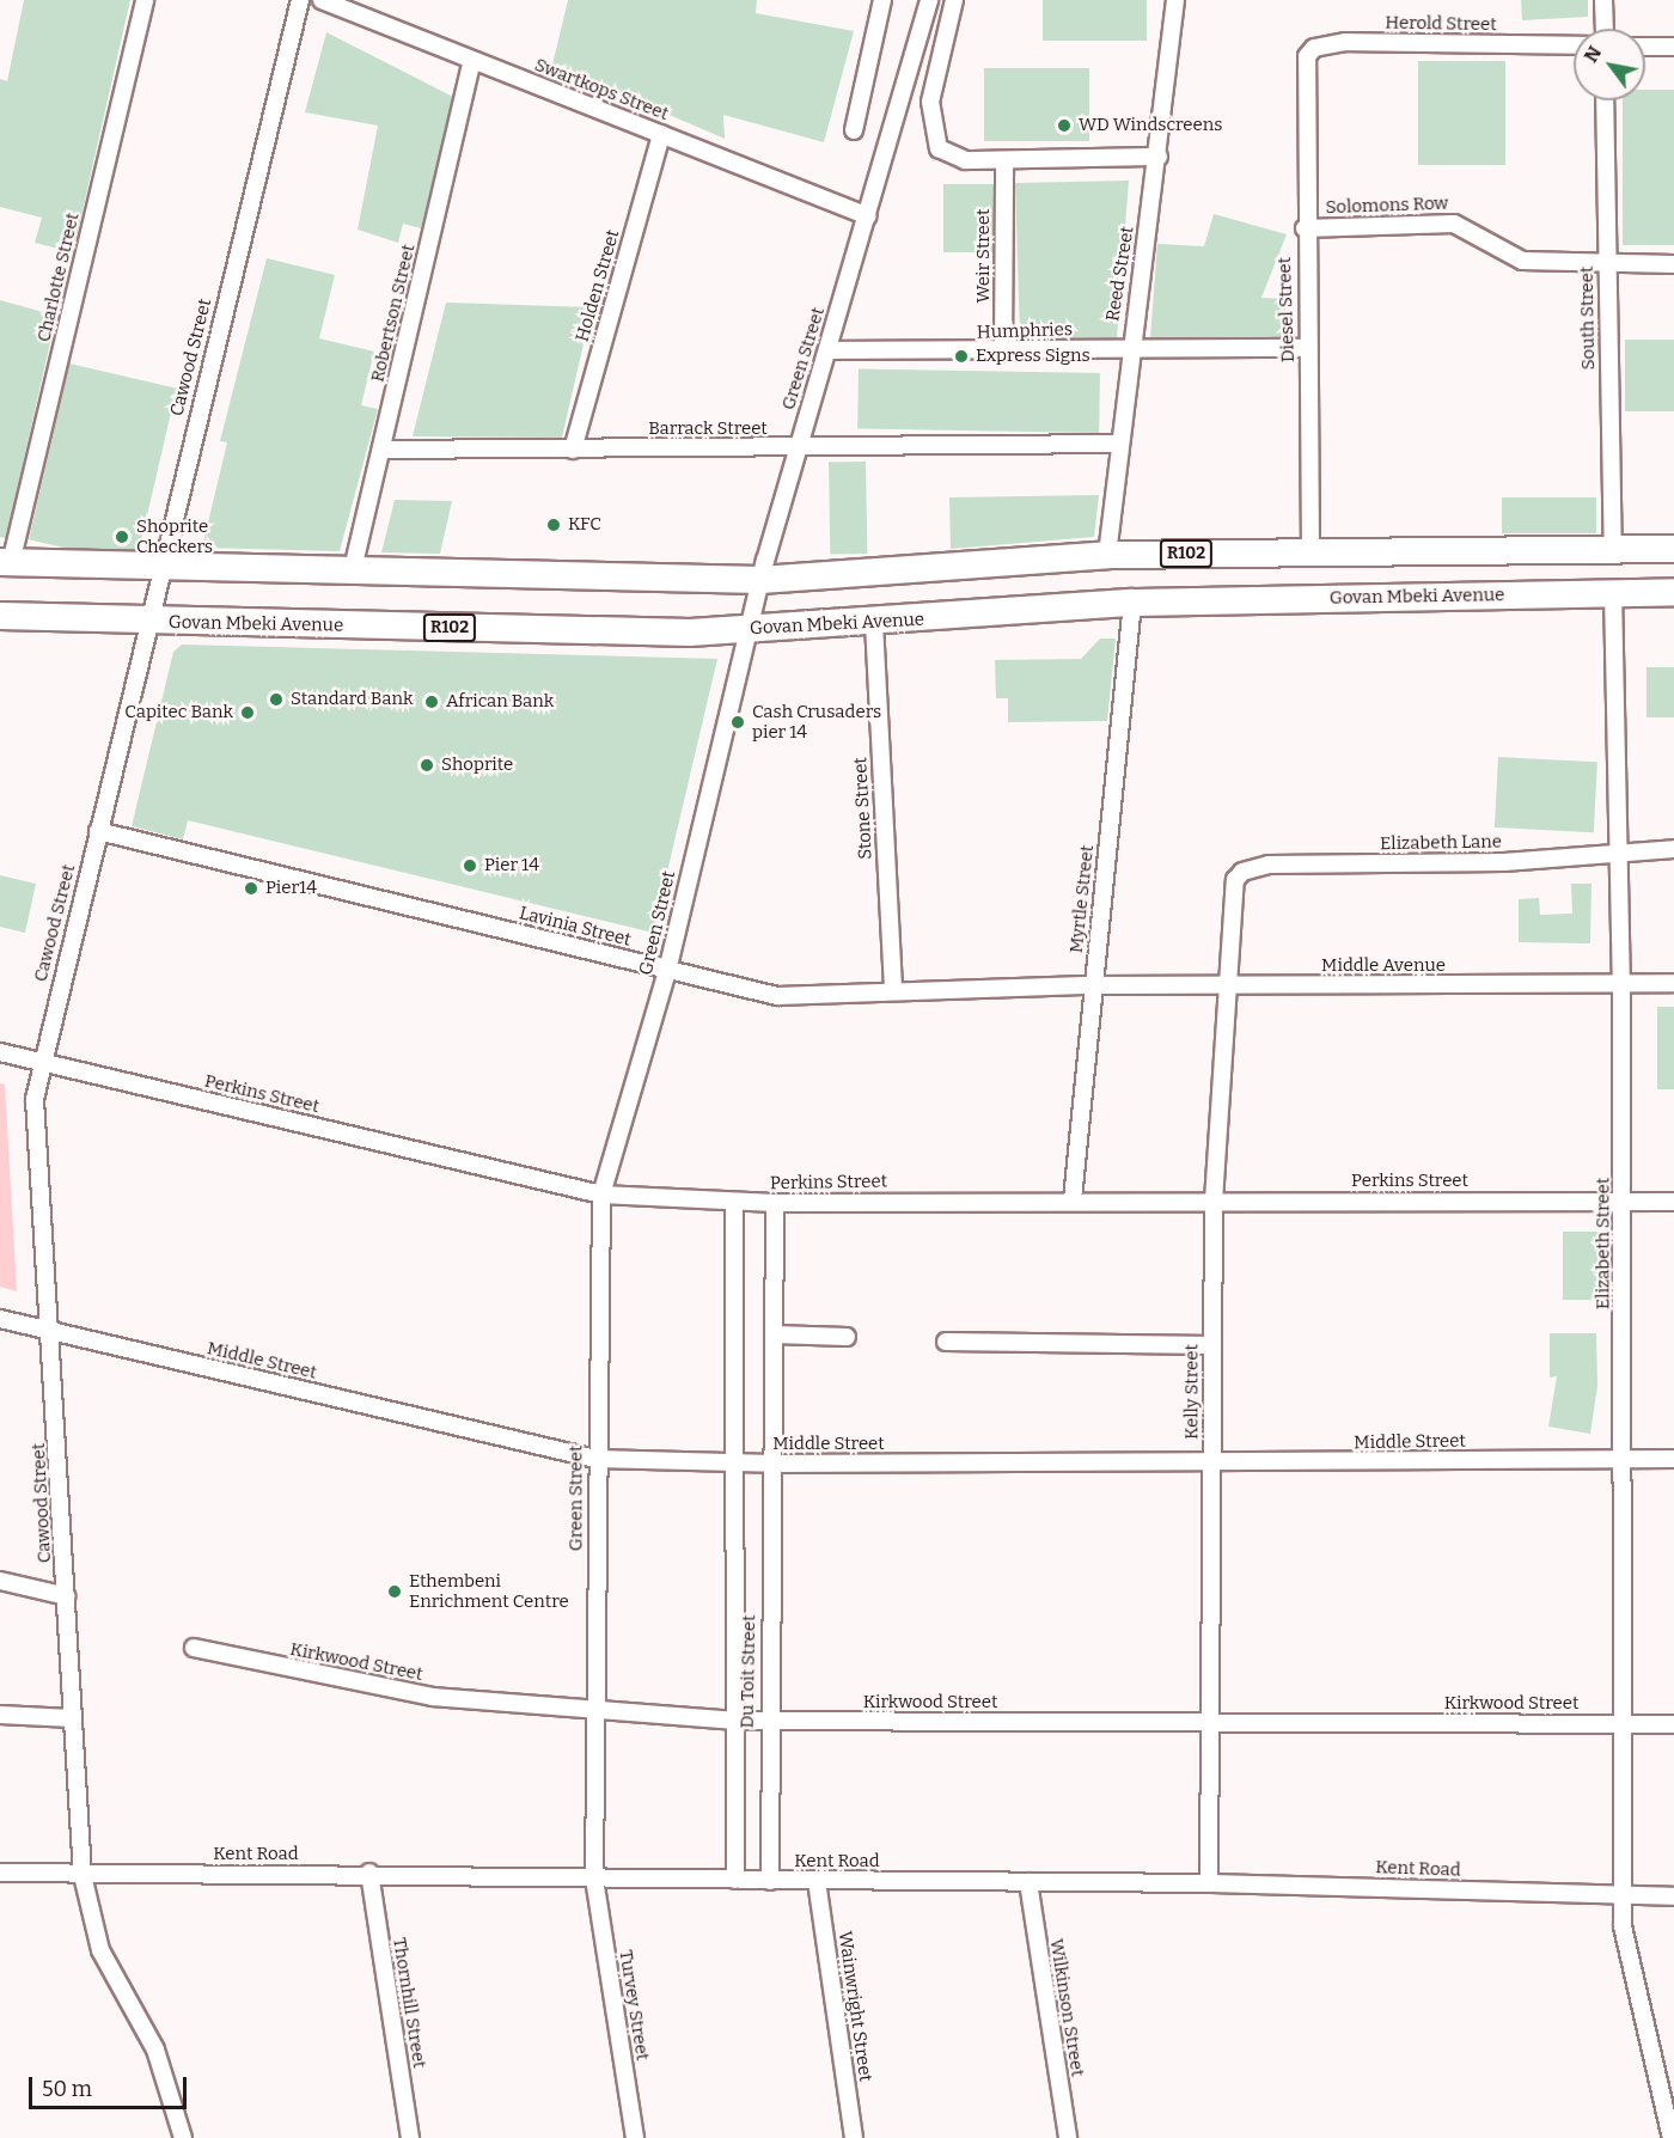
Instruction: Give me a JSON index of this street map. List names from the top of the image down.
{
  "streets": {
    "main road": ["R102", "Govan Mbeki Avenue"],
    "street": [
      "Herold Street",
      "Swartkops Street",
      "Solomons Row",
      "Weir Street",
      "Reed Street",
      "Charlotte Street",
      "Holden Street",
      "Diesel Street",
      "Robertson Street",
      "South Street",
      "Humphries",
      "Cawood Street",
      "Green Street",
      "Barrack Street",
      "Stone Street",
      "Elizabeth Lane",
      "Myrtle Street",
      "Lavinia Street",
      "Middle Avenue",
      "Perkins Street",
      "Elizabeth Street",
      "Middle Street",
      "Kelly Street",
      "Kirkwood Street",
      "Du Toit Street",
      "Kent Road",
      "Thornhill Street",
      "Turvey Street",
      "Wainwright Street",
      "Wilkinson Street"
    ]
  },
  "crossings": [
    ["Herold Street", "Diesel Street"],
    ["Swartkops Street", "Holden Street"],
    ["Swartkops Street", "Robertson Street"],
    ["Swartkops Street", "Green Street"],
    ["Solomons Row", "Diesel Street"],
    ["Solomons Row", "South Street"],
    ["Weir Street", "Humphries"],
    ["Reed Street", "Humphries"],
    ["Reed Street", "Barrack Street"],
    ["Reed Street", "R102"],
    ["Charlotte Street", "R102"],
    ["Holden Street", "Barrack Street"],
    ["Diesel Street", "Humphries"],
    ["Diesel Street", "R102"],
    ["Robertson Street", "Barrack Street"],
    ["Robertson Street", "R102"],
    ["South Street", "R102"],
    ["Humphries", "Green Street"],
    ["Cawood Street", "R102"],
    ["Cawood Street", "Govan Mbeki Avenue"],
    ["Cawood Street", "Lavinia Street"],
    ["Cawood Street", "Perkins Street"],
    ["Cawood Street", "Middle Street"],
    ["Cawood Street", "Kent Road"],
    ["Green Street", "Barrack Street"],
    ["Green Street", "R102"],
    ["Green Street", "Govan Mbeki Avenue"],
    ["Green Street", "Lavinia Street"],
    ["Green Street", "Perkins Street"],
    ["Green Street", "Middle Street"],
    ["Green Street", "Kirkwood Street"],
    ["Green Street", "Kent Road"],
    ["Green Street", "Turvey Street"],
    ["Govan Mbeki Avenue", "Stone Street"],
    ["Govan Mbeki Avenue", "Myrtle Street"],
    ["Govan Mbeki Avenue", "Elizabeth Street"],
    ["Stone Street", "Lavinia Street"],
    ["Elizabeth Lane", "Elizabeth Street"],
    ["Elizabeth Lane", "Kelly Street"],
    ["Myrtle Street", "Lavinia Street"],
    ["Myrtle Street", "Middle Avenue"],
    ["Myrtle Street", "Perkins Street"],
    ["Lavinia Street", "Middle Avenue"],
    ["Middle Avenue", "Elizabeth Street"],
    ["Middle Avenue", "Kelly Street"],
    ["Perkins Street", "Elizabeth Street"],
    ["Perkins Street", "Kelly Street"],
    ["Perkins Street", "Du Toit Street"],
    ["Elizabeth Street", "Middle Street"],
    ["Elizabeth Street", "Kirkwood Street"],
    ["Elizabeth Street", "Kent Road"],
    ["Middle Street", "Kelly Street"],
    ["Middle Street", "Du Toit Street"],
    ["Kelly Street", "Kirkwood Street"],
    ["Kelly Street", "Kent Road"],
    ["Kirkwood Street", "Du Toit Street"],
    ["Du Toit Street", "Kent Road"],
    ["Kent Road", "Thornhill Street"],
    ["Kent Road", "Turvey Street"],
    ["Kent Road", "Wainwright Street"],
    ["Kent Road", "Wilkinson Street"]
  ],
  "places": [
    "WD Windscreens",
    "Express Signs",
    "KFC",
    "Shoprite Checkers",
    "Standard Bank",
    "African Bank",
    "Capitec Bank",
    "Cash Crusaders pier 14",
    "Shoprite",
    "Pier 14",
    "Pier14",
    "Ethembeni Enrichment Centre"
  ],
  "scale_bar": "50 m",
  "north": "top left"
}
